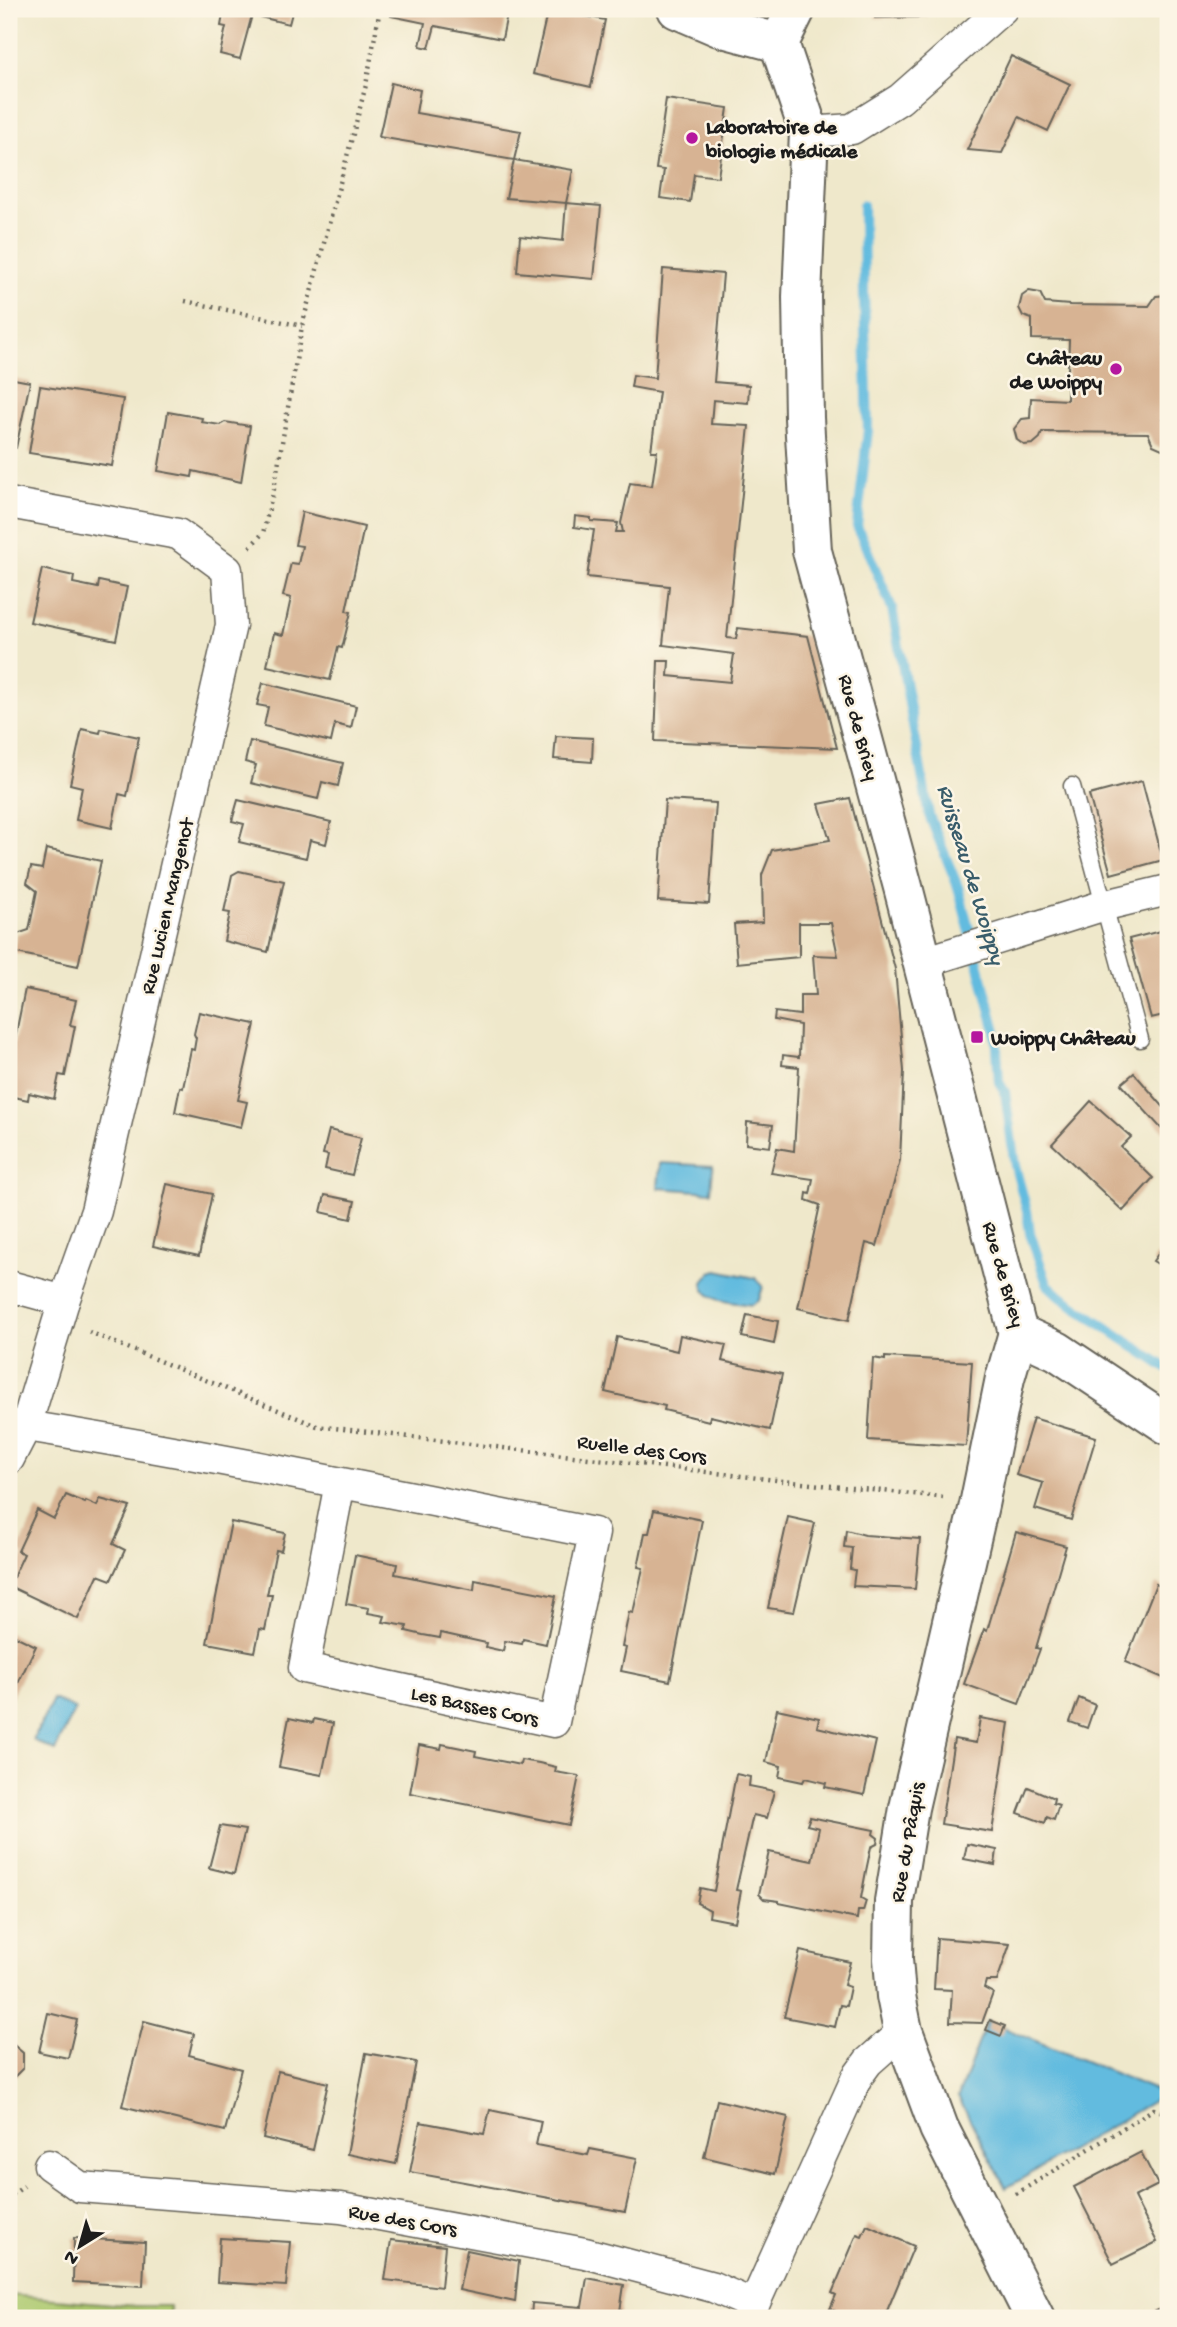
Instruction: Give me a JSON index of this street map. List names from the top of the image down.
{
  "streets": {
    "street": [
      "Rue de Briey",
      "Rue Lucien Mangenot",
      "Les Basses Cors",
      "Rue du Pâquis",
      "Rue des Cors"
    ],
    "path": ["Ruelle des Cors"]
  },
  "crossings": [
    ["Rue de Briey", "Rue du Pâquis"],
    ["Rue Lucien Mangenot", "Ruelle des Cors"],
    ["Rue Lucien Mangenot", "Les Basses Cors"]
  ],
  "water": ["Ruisseau de Woippy"],
  "places": {
    "other": ["Laboratoire de biologie médicale", "Château de Woippy"],
    "transit": ["Woippy Château"]
  },
  "north": "bottom left"
}
